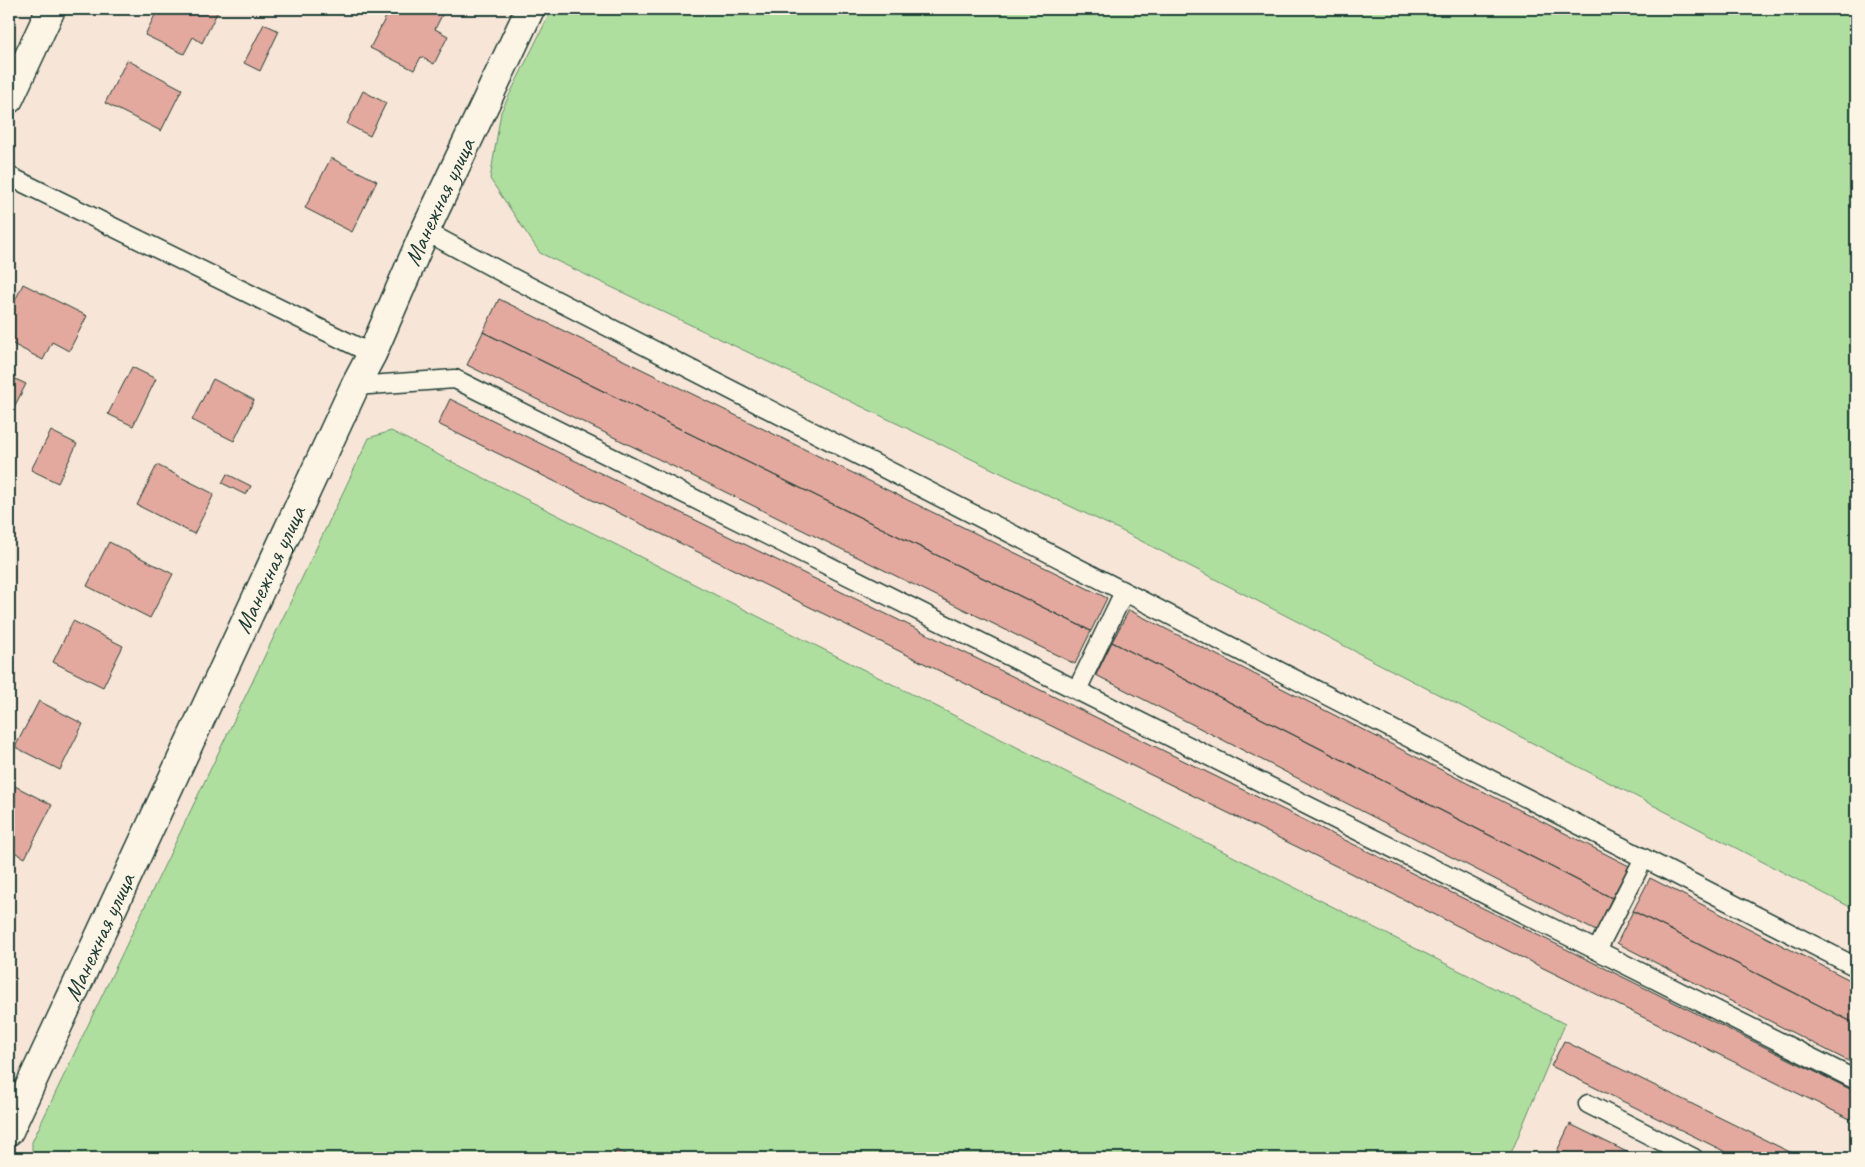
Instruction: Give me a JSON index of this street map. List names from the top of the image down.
{
  "streets": {
    "street": ["Манежная улица"]
  }
}
